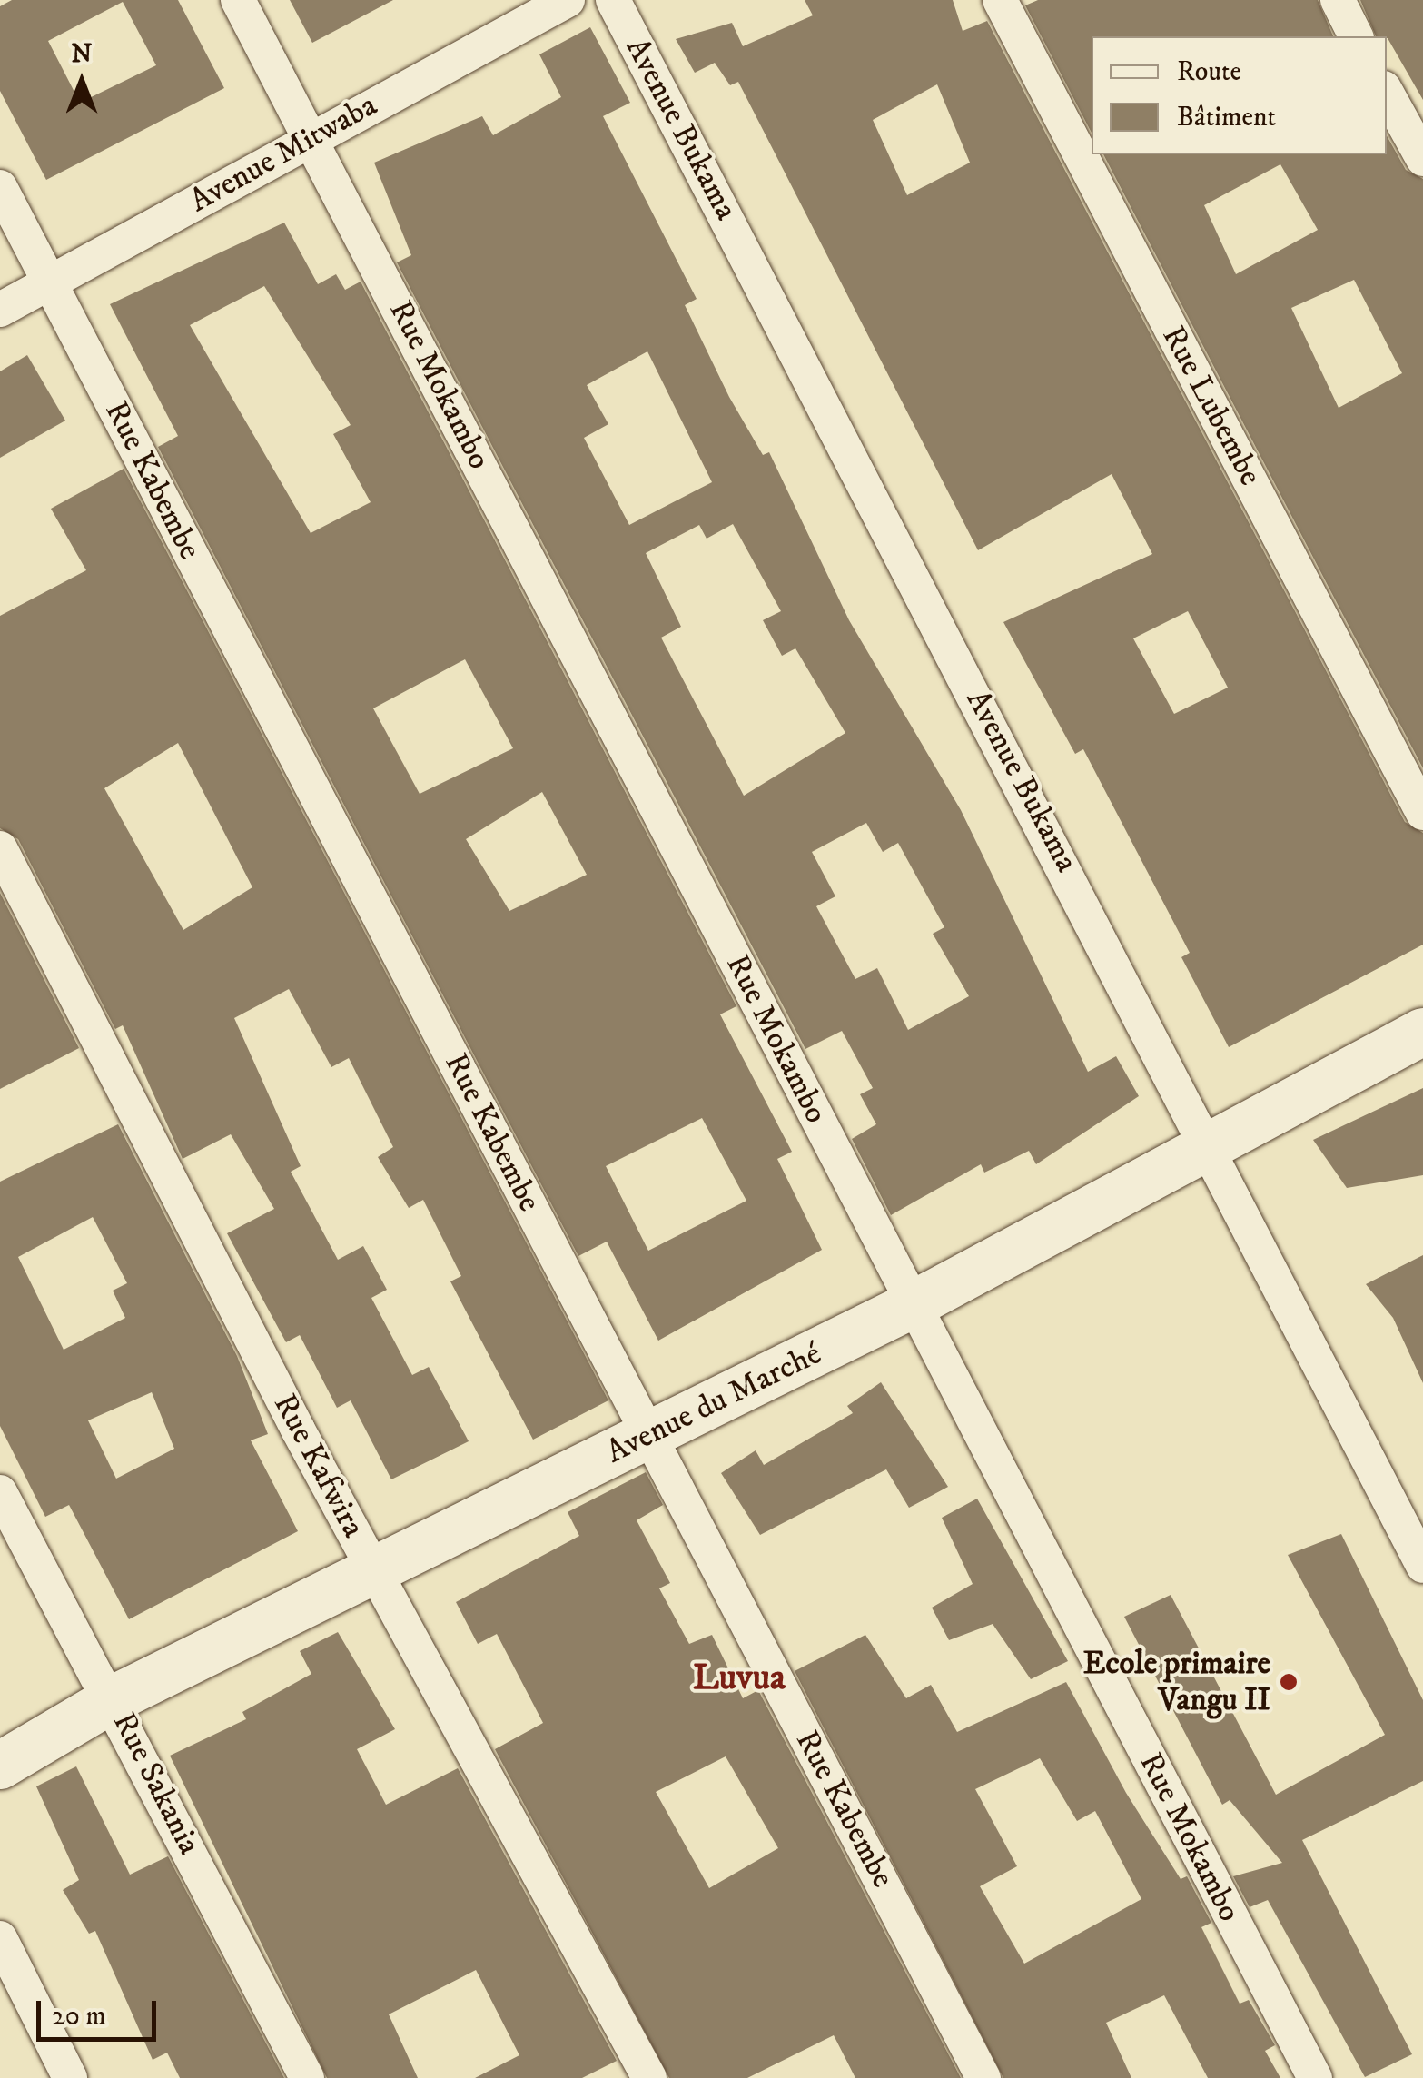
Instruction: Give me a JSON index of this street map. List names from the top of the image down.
{
  "streets": {
    "street": [
      "Avenue Bukama",
      "Avenue Mitwaba",
      "Rue Mokambo",
      "Rue Lubembe",
      "Rue Kabembe",
      "Avenue du Marché",
      "Rue Kafwira",
      "Rue Sakania"
    ]
  },
  "crossings": [
    ["Avenue Bukama", "Avenue du Marché"],
    ["Avenue Mitwaba", "Rue Mokambo"],
    ["Avenue Mitwaba", "Rue Kabembe"],
    ["Rue Mokambo", "Avenue du Marché"],
    ["Rue Kabembe", "Avenue du Marché"],
    ["Avenue du Marché", "Rue Kafwira"],
    ["Avenue du Marché", "Rue Sakania"]
  ],
  "districts": ["Luvua"],
  "places": ["Ecole primaire Vangu II"],
  "legend": ["Route", "Bâtiment"],
  "scale_bar": "20 m",
  "north": "top"
}
